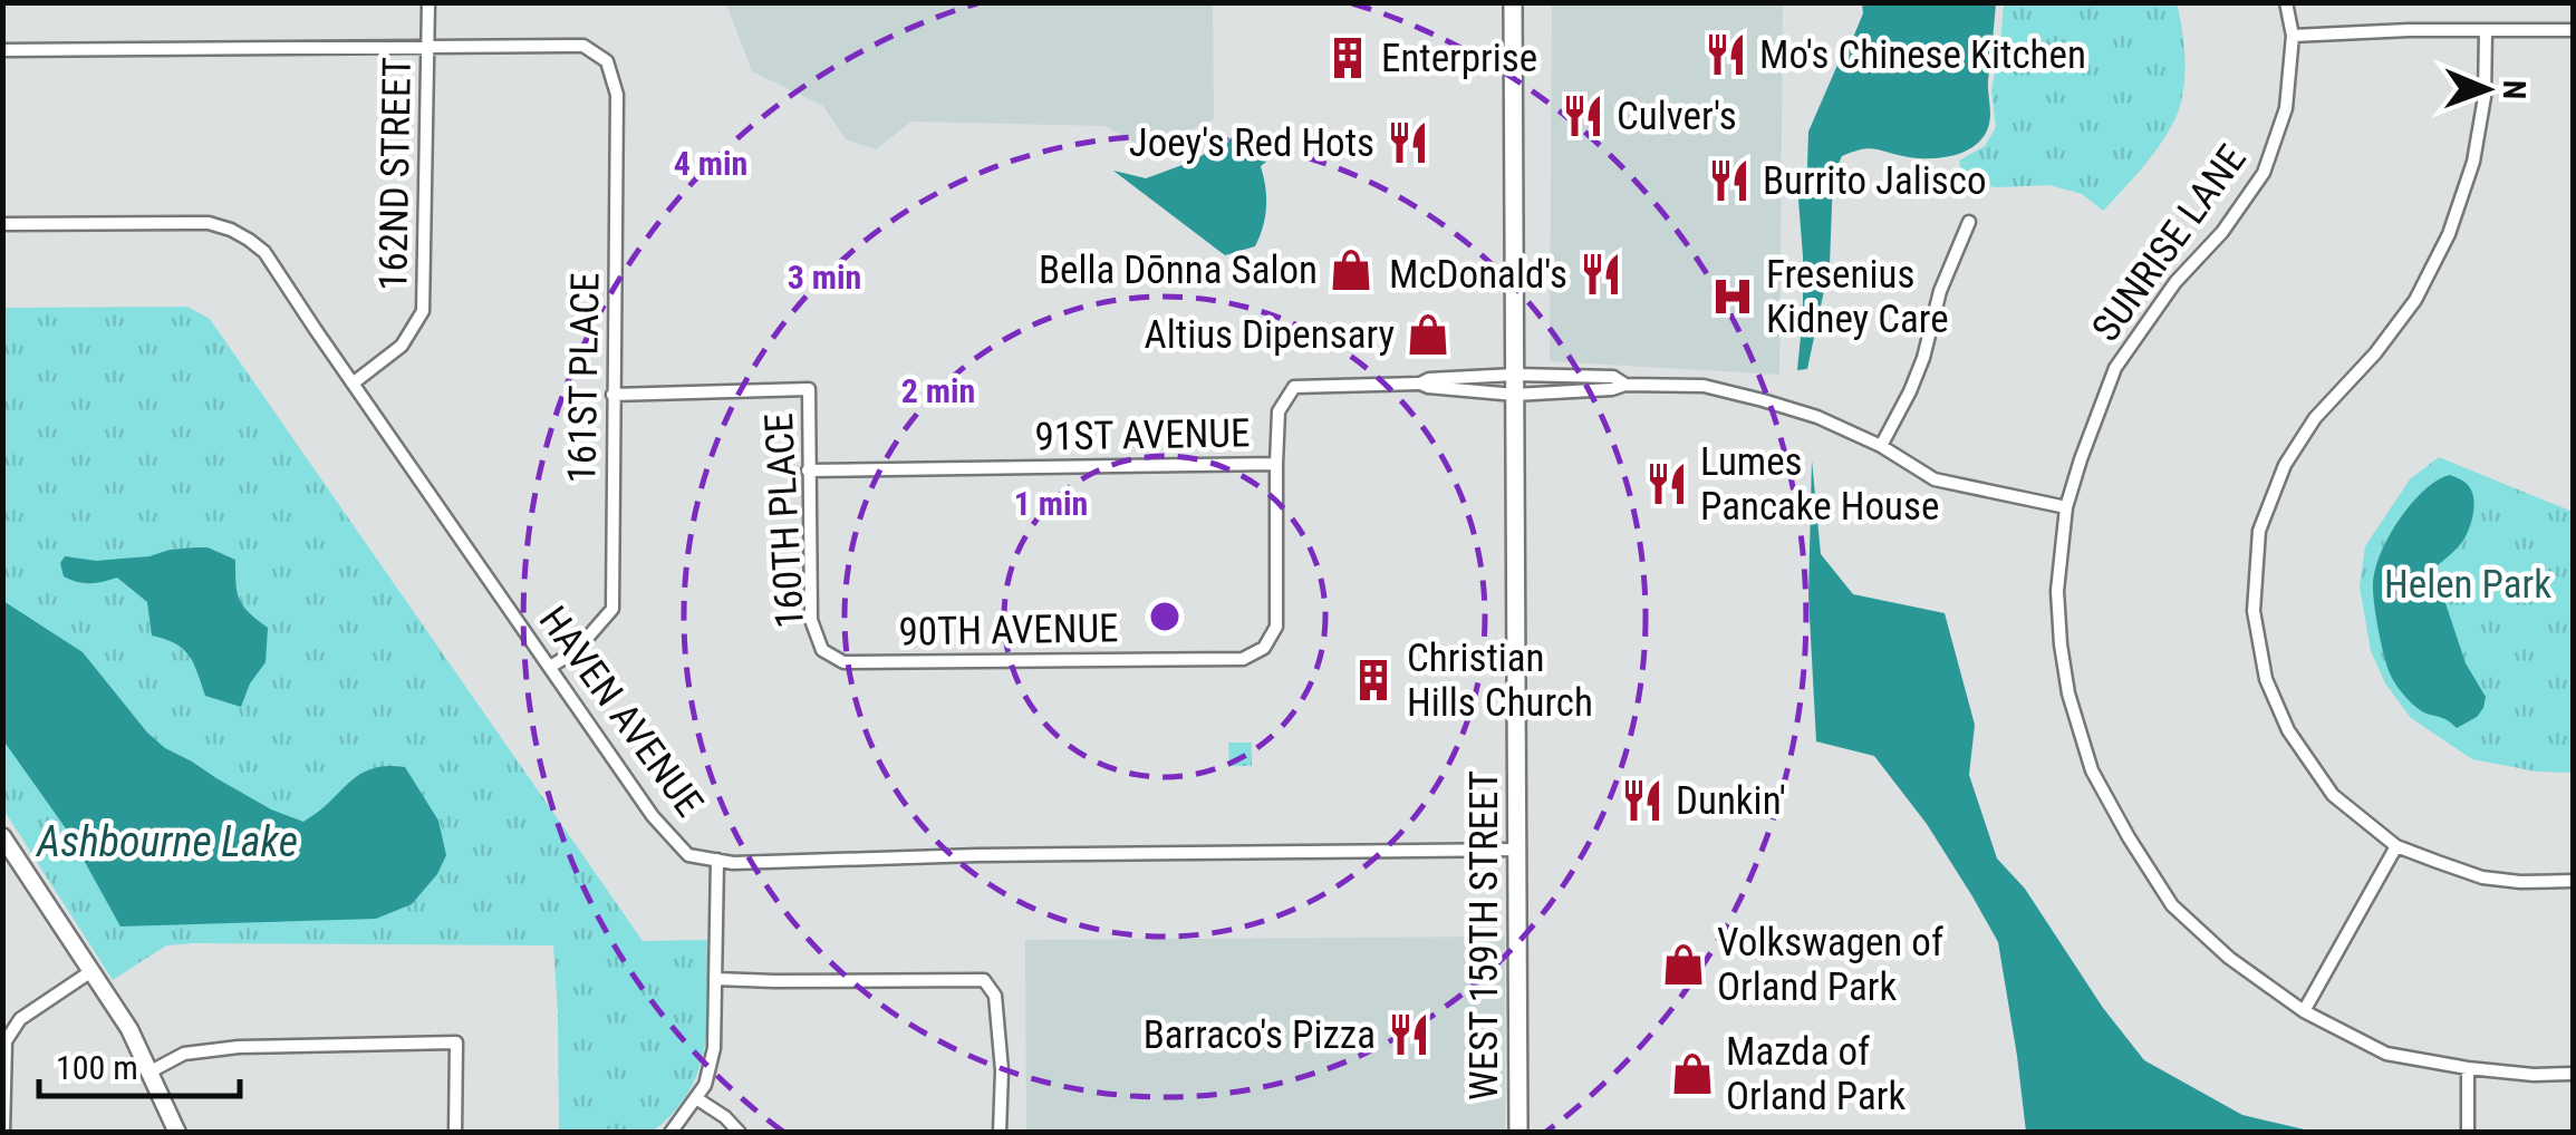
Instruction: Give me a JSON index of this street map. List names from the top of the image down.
{
  "streets": {
    "main road": ["WEST 159TH STREET"],
    "street": [
      "162ND STREET",
      "SUNRISE LANE",
      "161ST PLACE",
      "91ST AVENUE",
      "160TH PLACE",
      "90TH AVENUE",
      "HAVEN AVENUE"
    ]
  },
  "crossings": [
    ["162ND STREET", "161ST PLACE"],
    ["162ND STREET", "HAVEN AVENUE"],
    ["161ST PLACE", "160TH PLACE"],
    ["161ST PLACE", "HAVEN AVENUE"],
    ["91ST AVENUE", "160TH PLACE"],
    ["91ST AVENUE", "90TH AVENUE"],
    ["91ST AVENUE", "WEST 159TH STREET"],
    ["160TH PLACE", "90TH AVENUE"],
    ["HAVEN AVENUE", "WEST 159TH STREET"]
  ],
  "water": ["Ashbourne Lake"],
  "parks": ["Helen Park"],
  "places": {
    "restaurant": [
      "Mo's Chinese Kitchen",
      "Culver's",
      "Joey's Red Hots",
      "Burrito Jalisco",
      "McDonald's",
      "Lumes Pancake House",
      "Dunkin'",
      "Barraco's Pizza"
    ],
    "building": ["Enterprise", "Christian Hills Church"],
    "shop": [
      "Bella Dōnna Salon",
      "Altius Dipensary",
      "Volkswagen of Orland Park",
      "Mazda of Orland Park"
    ],
    "hospital": ["Fresenius Kidney Care"]
  },
  "scale_bar": "100 m",
  "north": "right",
  "rings": [
    "4 min",
    "3 min",
    "2 min",
    "1 min"
  ]
}
